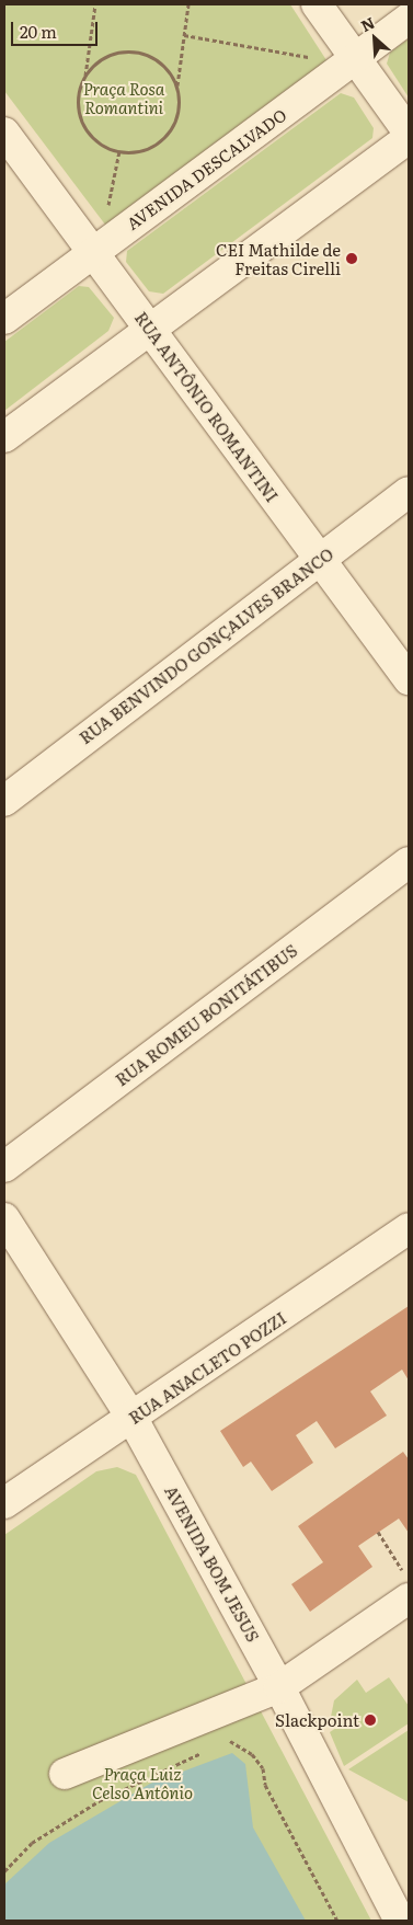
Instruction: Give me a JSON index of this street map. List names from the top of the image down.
{
  "streets": {
    "street": [
      "AVENIDA DESCALVADO",
      "RUA ANTÔNIO ROMANTINI",
      "RUA BENVINDO GONÇALVES BRANCO",
      "RUA ROMEU BONITÁTIBUS",
      "RUA ANACLETO POZZI",
      "AVENIDA BOM JESUS"
    ]
  },
  "crossings": [
    ["AVENIDA DESCALVADO", "RUA ANTÔNIO ROMANTINI"],
    ["RUA ANTÔNIO ROMANTINI", "RUA BENVINDO GONÇALVES BRANCO"],
    ["RUA ANACLETO POZZI", "AVENIDA BOM JESUS"]
  ],
  "parks": ["Praça Rosa Romantini", "Praça Luiz Celso Antônio"],
  "places": ["CEI Mathilde de Freitas Cirelli", "Slackpoint"],
  "scale_bar": "20 m",
  "north": "top left"
}
